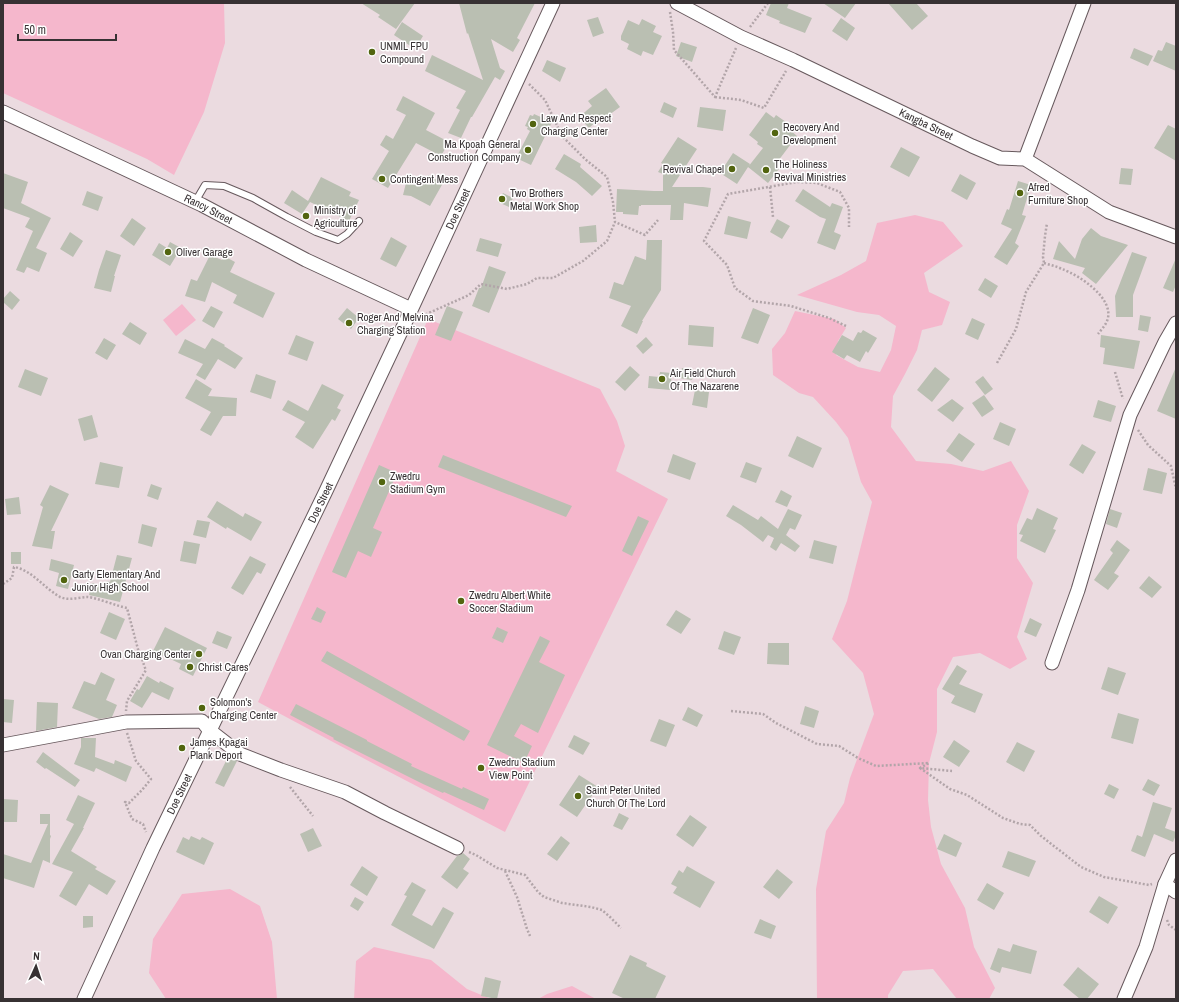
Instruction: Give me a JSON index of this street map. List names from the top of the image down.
{
  "streets": {
    "street": ["Kangba Street", "Rancy Street", "Doe Street"]
  },
  "crossings": [
    ["Rancy Street", "Doe Street"]
  ],
  "places": [
    "UNMIL FPU Compound",
    "Law And Respect Charging Center",
    "Recovery And Development",
    "Ma Kpoah General Construction Company",
    "Revival Chapel",
    "The Holiness Revival Ministries",
    "Contingent Mess",
    "Afred Furniture Shop",
    "Two Brothers Metal Work Shop",
    "Ministry of Agriculture",
    "Oliver Garage",
    "Roger And Melvina Charging Station",
    "Air Field Church Of The Nazarene",
    "Zwedru Stadium Gym",
    "Garty Elementary And Junior High School",
    "Zwedru Albert White Soccer Stadium",
    "Ovan Charging Center",
    "Christ Cares",
    "Solomon's Charging Center",
    "James Kpagai Plank Deport",
    "Zwedru Stadium View Point",
    "Saint Peter United Church Of The Lord"
  ],
  "scale_bar": "50 m",
  "north": "top"
}
